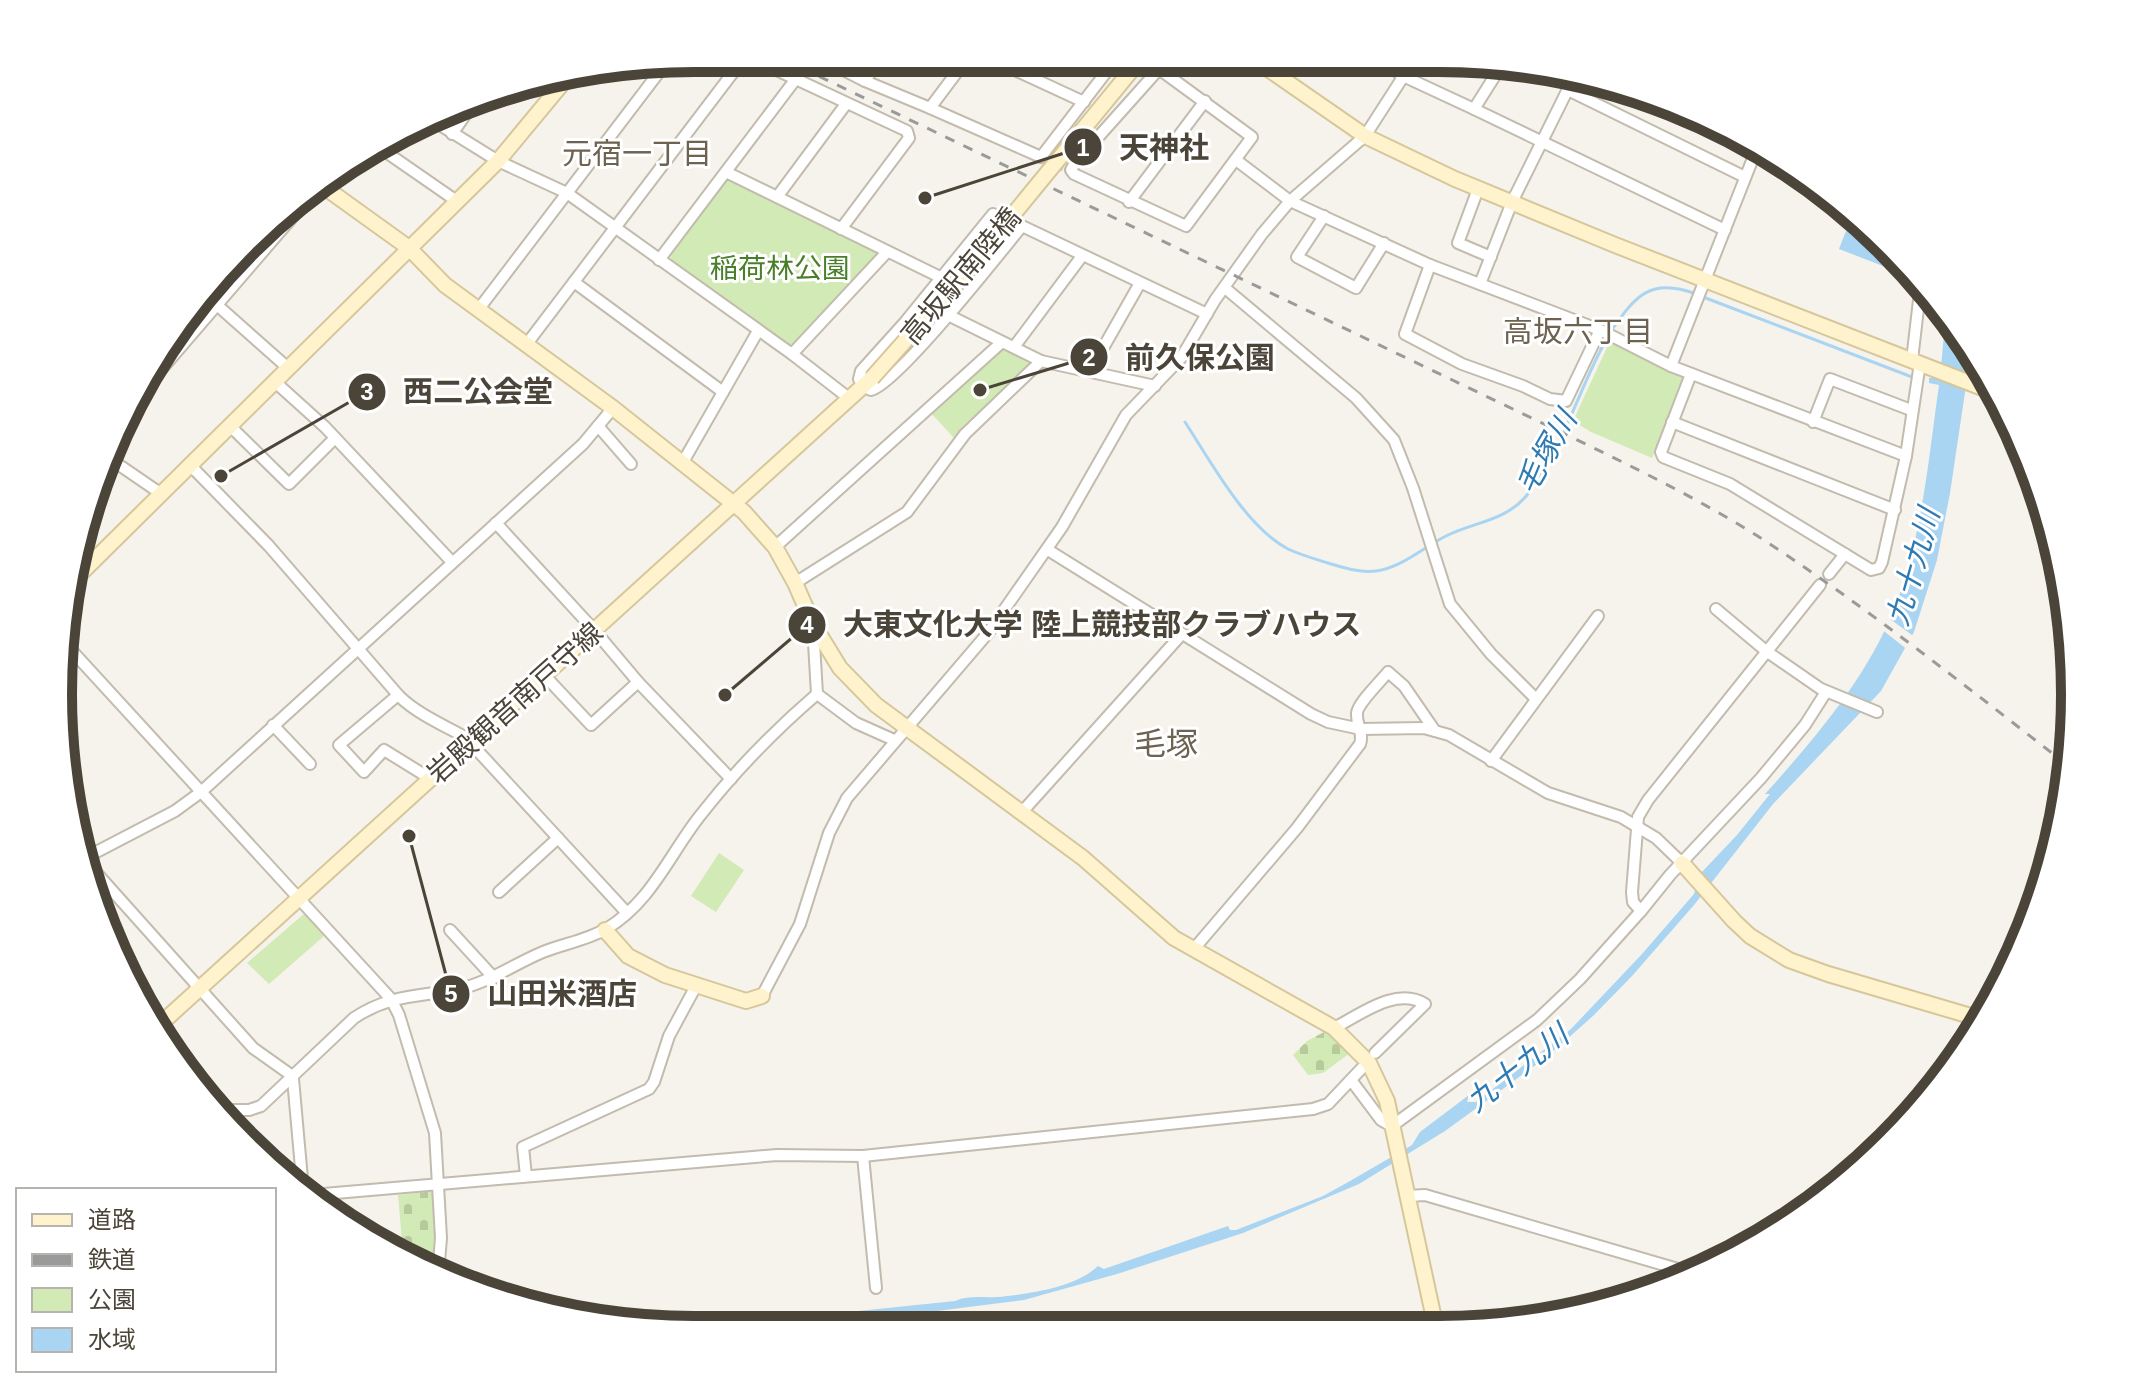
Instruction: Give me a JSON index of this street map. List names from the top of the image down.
{
  "streets": {
    "street": ["高坂駅南陸橋", "岩殿観音南戸守線"]
  },
  "crossings": [
    ["高坂駅南陸橋", "岩殿観音南戸守線"]
  ],
  "districts": ["元宿一丁目", "高坂六丁目", "毛塚"],
  "water": ["毛塚川", "九十九川"],
  "parks": ["稲荷林公園"],
  "places": [
    "天神社",
    "前久保公園",
    "西二公会堂",
    "大東文化大学 陸上競技部クラブハウス",
    "山田米酒店"
  ],
  "legend": [
    "道路",
    "鉄道",
    "公園",
    "水域"
  ]
}
